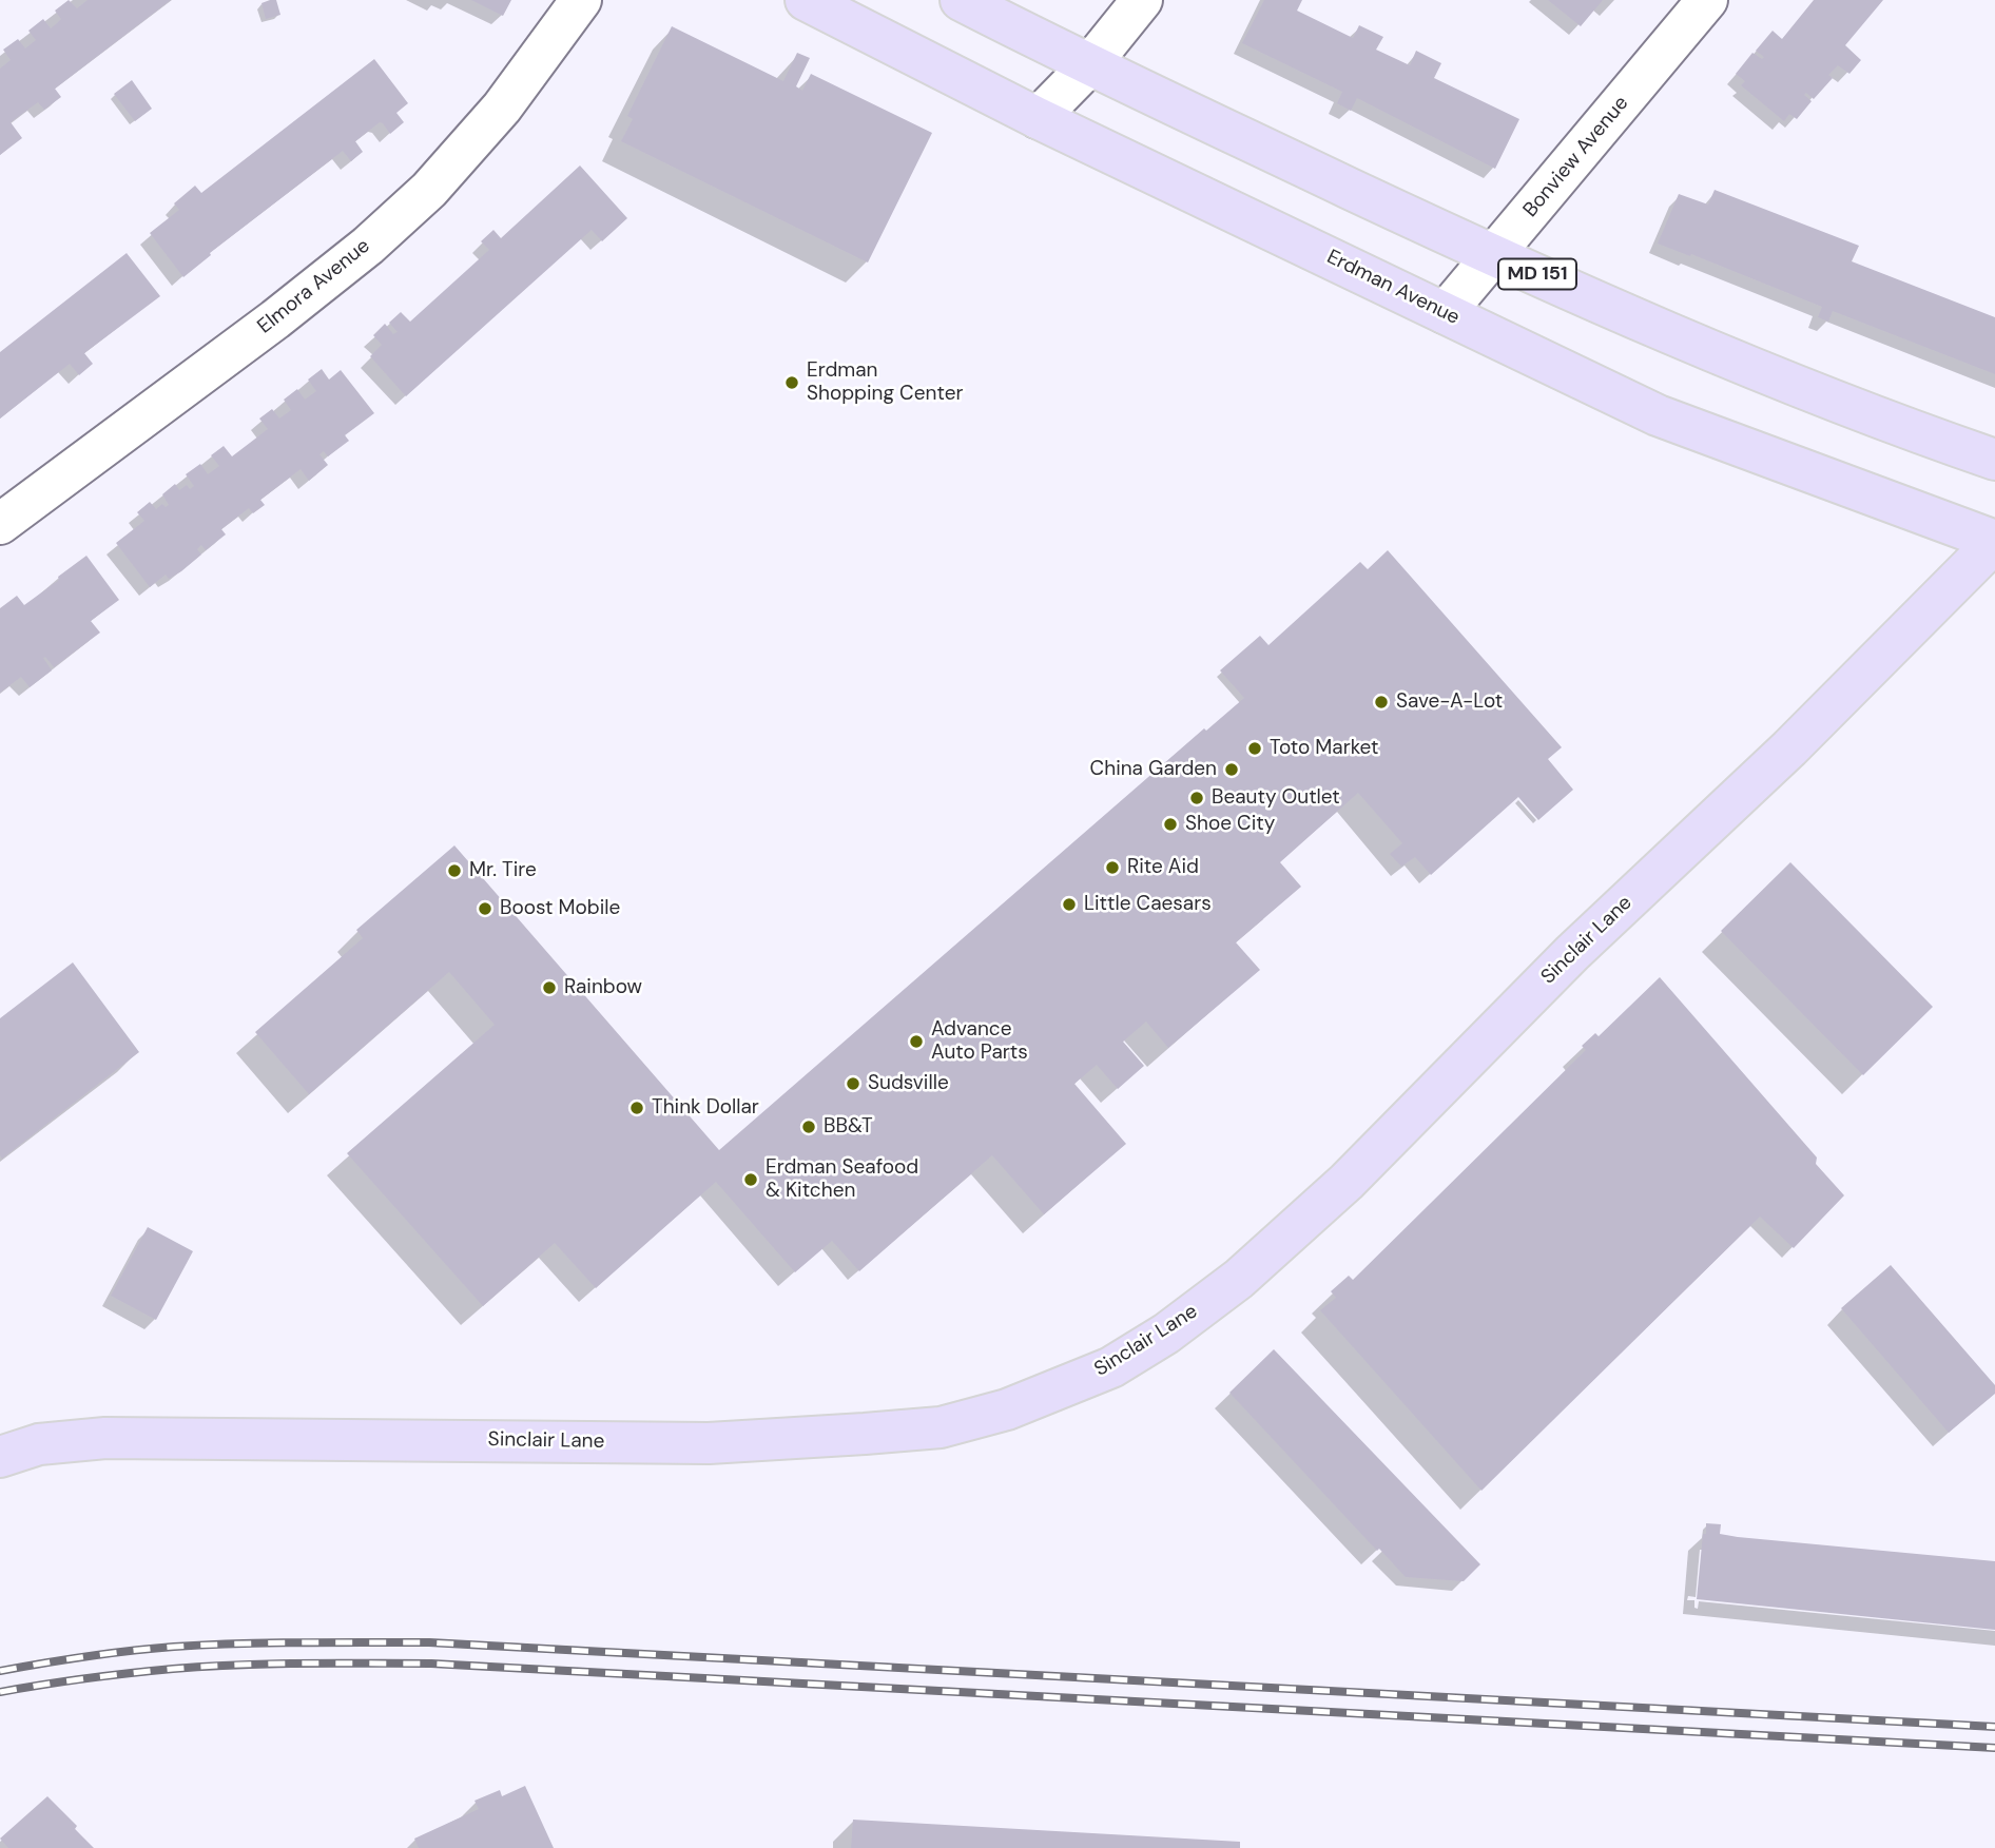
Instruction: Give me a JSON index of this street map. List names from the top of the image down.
{
  "streets": {
    "main road": ["MD 151", "Erdman Avenue", "Sinclair Lane"],
    "street": ["Bonview Avenue", "Elmora Avenue"]
  },
  "crossings": [
    ["Bonview Avenue", "MD 151"],
    ["Bonview Avenue", "Erdman Avenue"],
    ["Erdman Avenue", "Sinclair Lane"]
  ],
  "places": [
    "Erdman Shopping Center",
    "Save-A-Lot",
    "Toto Market",
    "China Garden",
    "Beauty Outlet",
    "Shoe City",
    "Rite Aid",
    "Mr. Tire",
    "Little Caesars",
    "Boost Mobile",
    "Rainbow",
    "Advance Auto Parts",
    "Sudsville",
    "Think Dollar",
    "BB&T",
    "Erdman Seafood & Kitchen"
  ]
}
